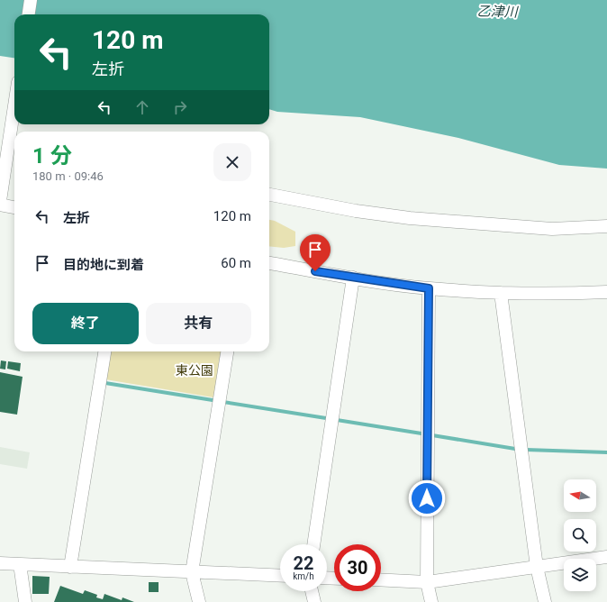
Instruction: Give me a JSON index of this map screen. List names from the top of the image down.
{
  "water": ["乙津川"],
  "parks": ["東公園"],
  "north": "left",
  "page": {
    "turn": ["120 m", "左折"],
    "heading": ["1 分", "180 m · 09:46"],
    "list": [
      {
        "name": "左折",
        "value": "120 m"
      },
      {
        "name": "目的地に到着",
        "value": "60 m"
      }
    ],
    "buttons": ["終了", "共有"],
    "speed": "22 km/h",
    "limit": "30"
  }
}
